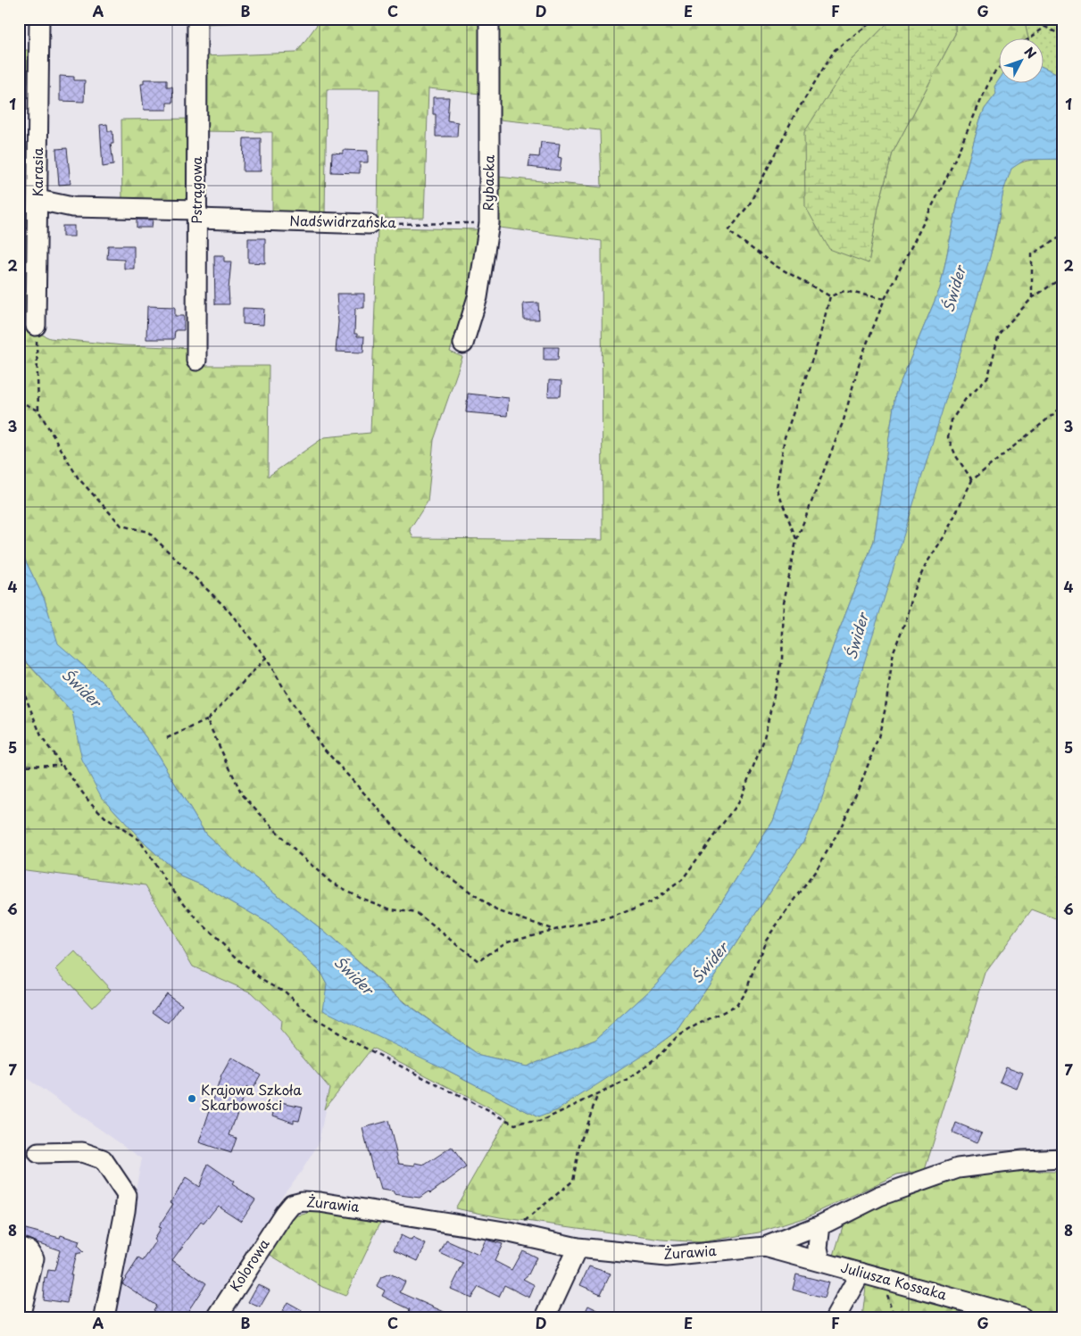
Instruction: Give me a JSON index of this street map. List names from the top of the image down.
{
  "streets": {
    "street": [
      "Karasia",
      "Rybacka",
      "Pstrągowa",
      "Nadświdrzańska",
      "Żurawia",
      "Kolorowa",
      "Juliusza Kossaka"
    ]
  },
  "crossings": [
    ["Karasia", "Nadświdrzańska"],
    ["Rybacka", "Nadświdrzańska"],
    ["Pstrągowa", "Nadświdrzańska"],
    ["Żurawia", "Kolorowa"],
    ["Żurawia", "Juliusza Kossaka"]
  ],
  "water": ["Świder"],
  "places": ["Krajowa Szkoła Skarbowości"],
  "north": "top right",
  "grid": {
    "columns": [
      "A",
      "B",
      "C",
      "D",
      "E",
      "F",
      "G"
    ],
    "rows": [
      "1",
      "2",
      "3",
      "4",
      "5",
      "6",
      "7",
      "8"
    ]
  }
}
